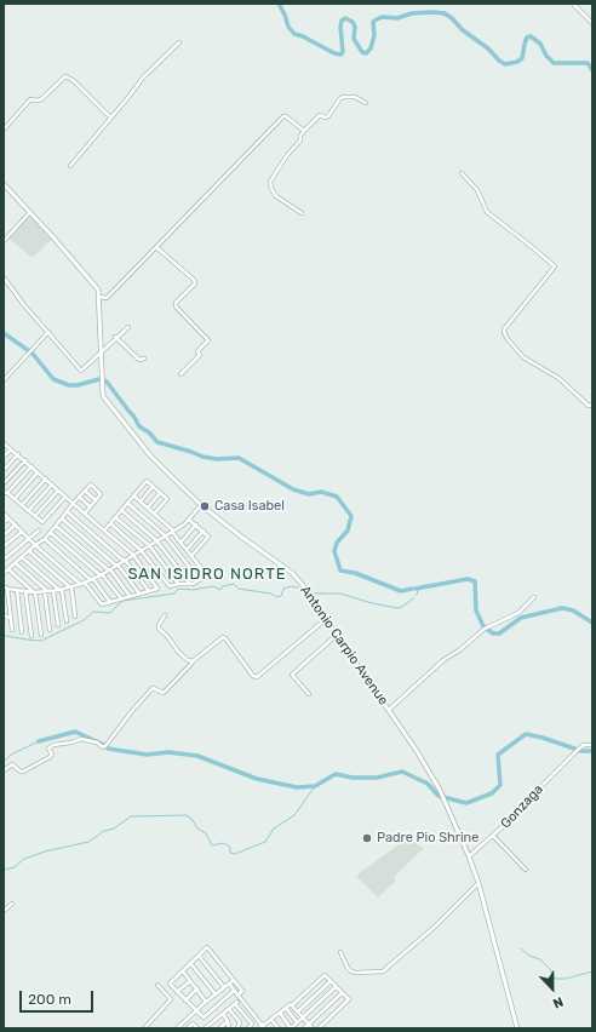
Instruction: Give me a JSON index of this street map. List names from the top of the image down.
{
  "streets": {
    "street": ["Antonio Carpio Avenue", "Gonzaga"]
  },
  "crossings": [
    ["Antonio Carpio Avenue", "Gonzaga"]
  ],
  "districts": ["SAN ISIDRO NORTE"],
  "places": ["Casa Isabel", "Padre Pio Shrine"],
  "scale_bar": "200 m",
  "north": "bottom"
}
